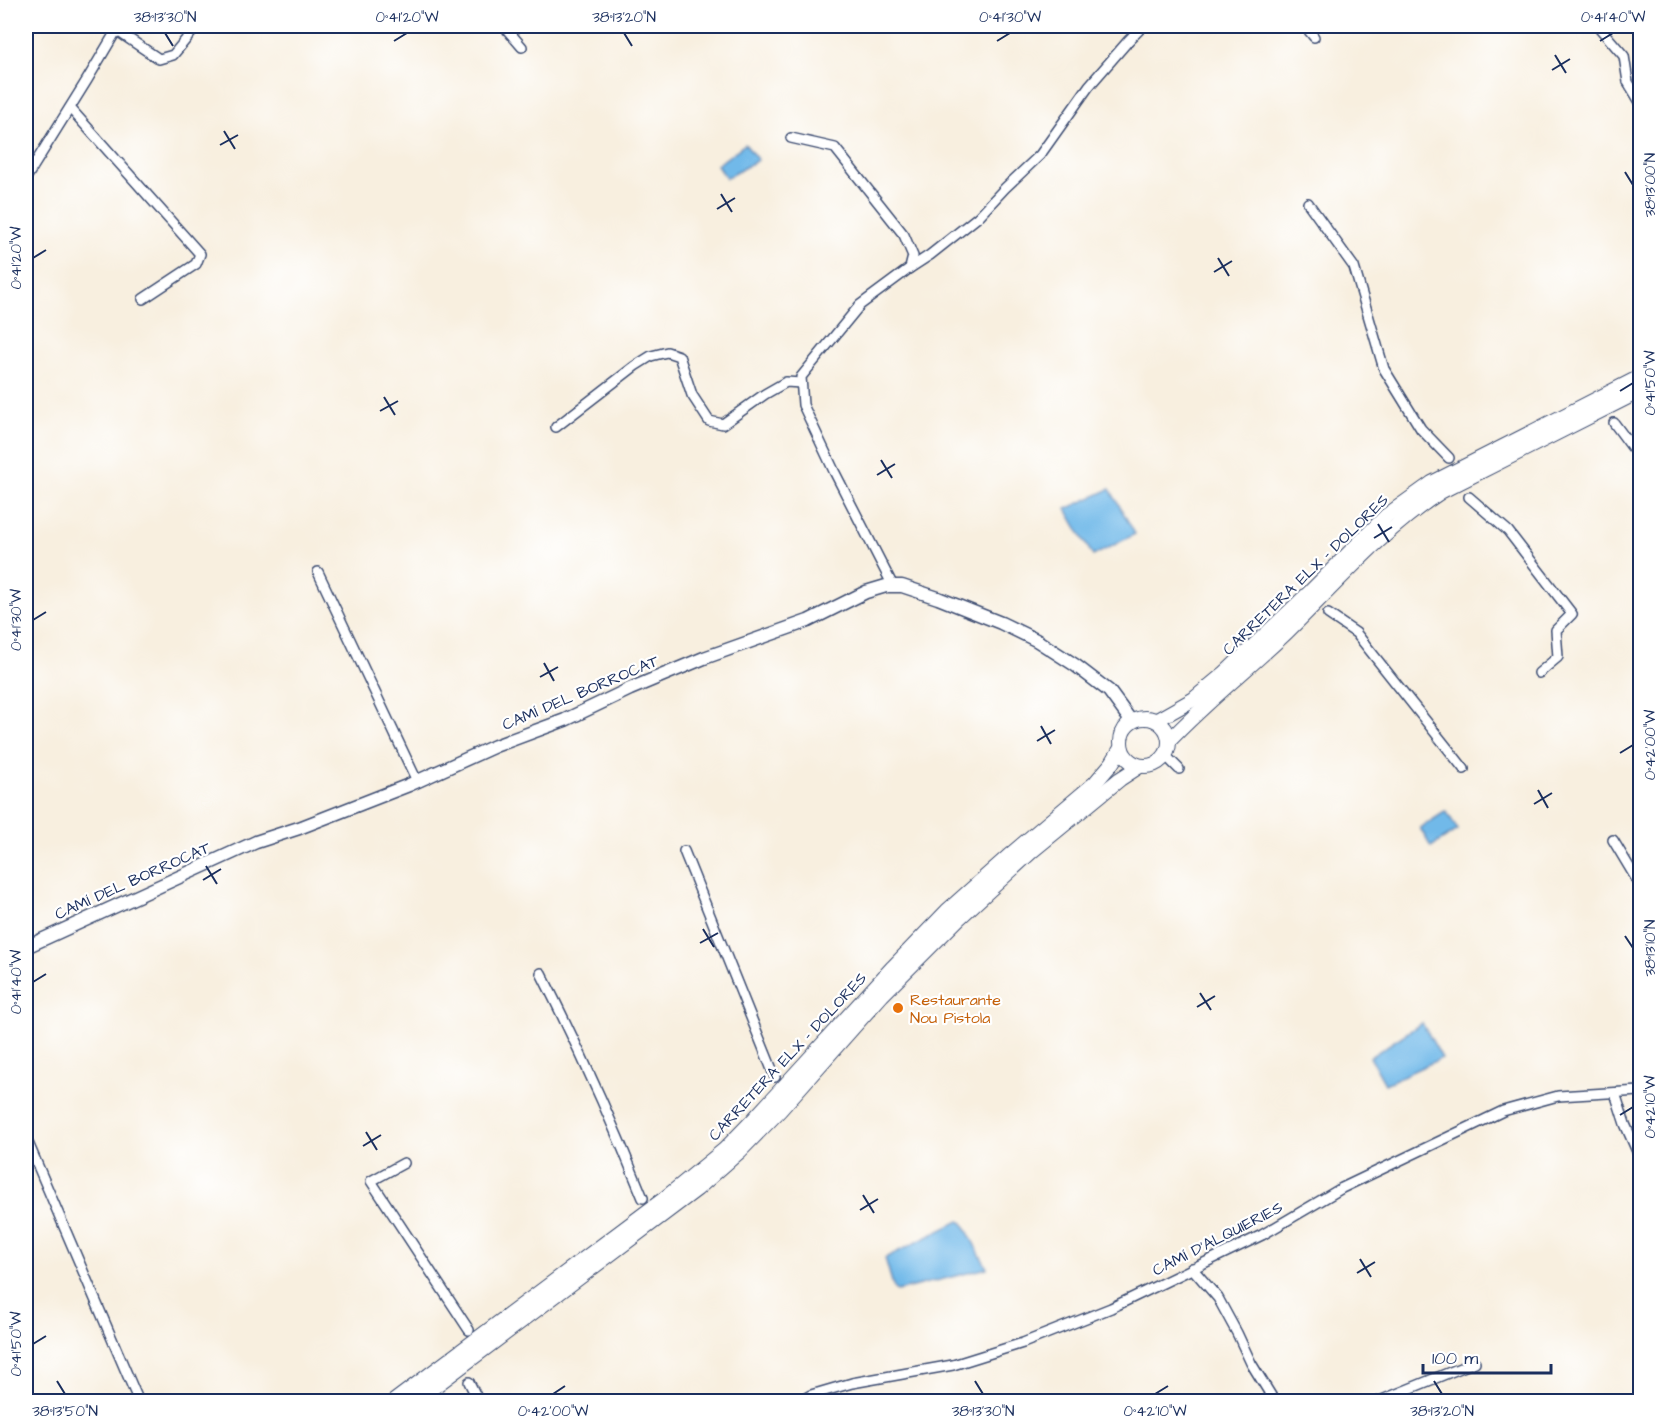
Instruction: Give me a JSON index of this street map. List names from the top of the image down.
{
  "streets": {
    "main road": ["CARRETERA ELX - DOLORES"],
    "street": ["CAMÍ DEL BORROCAT", "CAMÍ D'ALQUIERIES"]
  },
  "crossings": [
    ["CARRETERA ELX - DOLORES", "CAMÍ DEL BORROCAT"]
  ],
  "places": ["Restaurante Nou Pistola"],
  "scale_bar": "100 m",
  "coordinates": [
    "38°13'30\"N",
    "0°41'20\"W",
    "38°13'20\"N",
    "0°41'30\"W",
    "0°41'40\"W",
    "38°13'00\"N",
    "0°41'50\"W",
    "0°42'00\"W",
    "38°13'10\"N",
    "0°42'10\"W",
    "38°13'50\"N"
  ]
}
